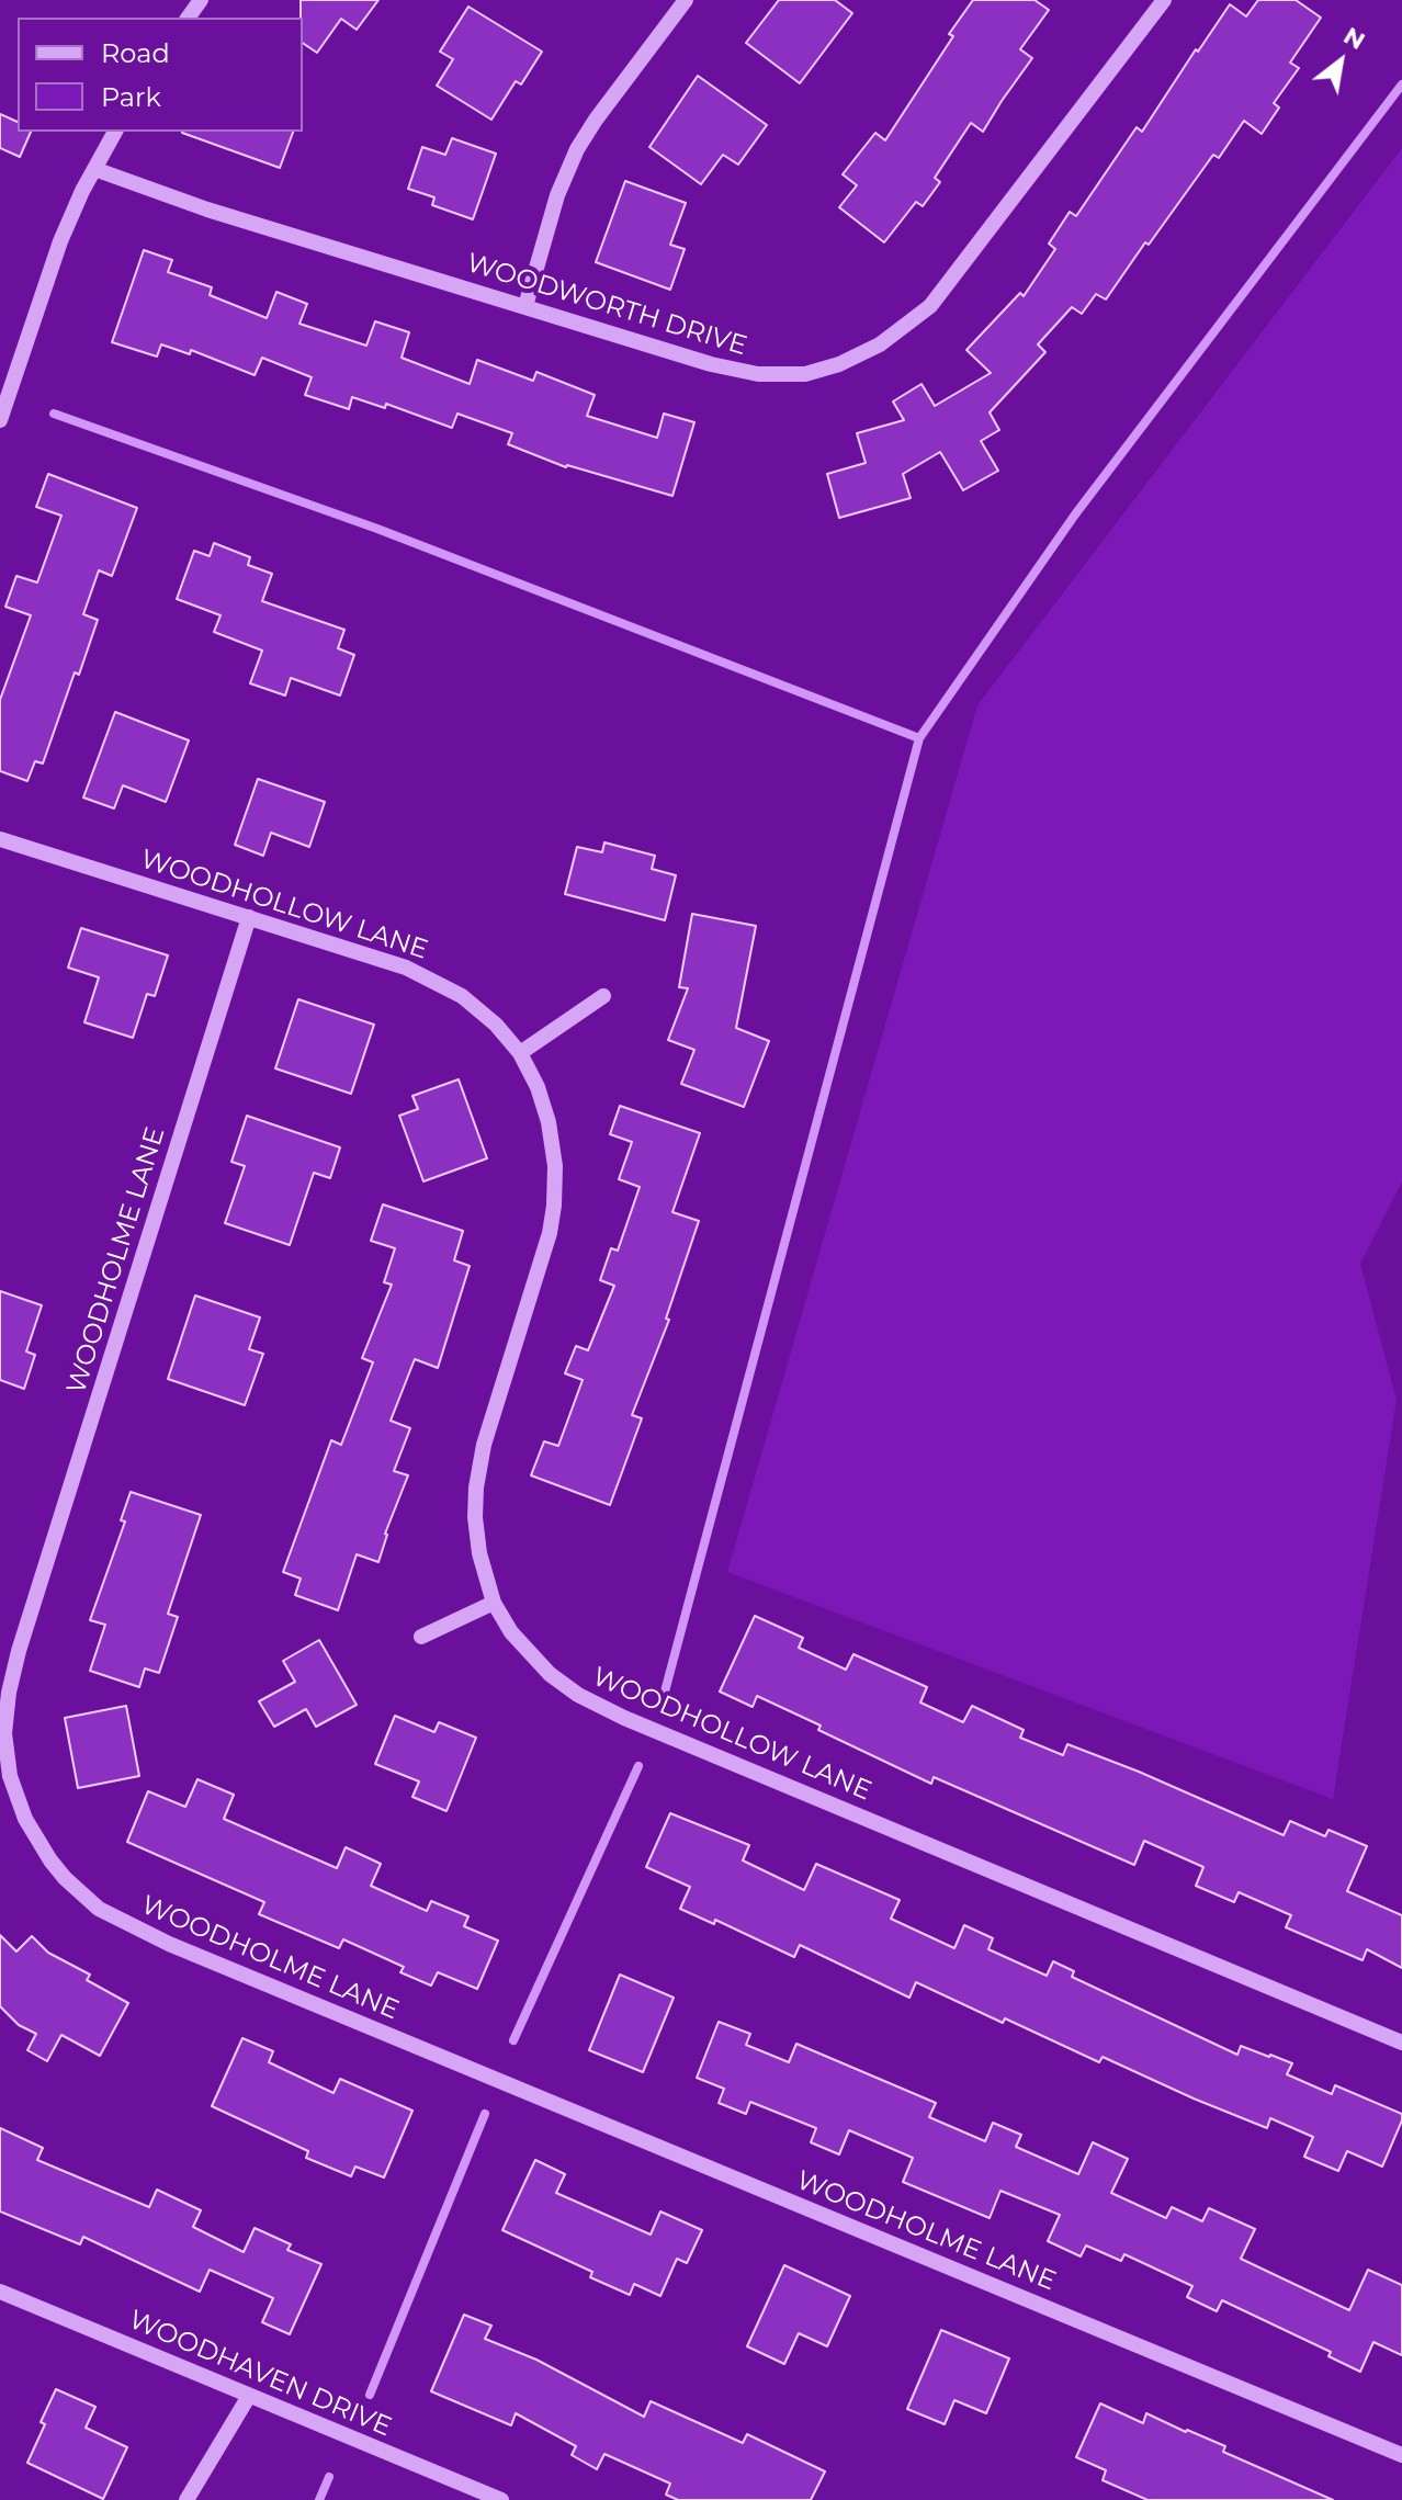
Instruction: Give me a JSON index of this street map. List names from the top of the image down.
{
  "streets": {
    "street": [
      "WOODWORTH DRIVE",
      "WOODHOLLOW LANE",
      "WOODHOLME LANE",
      "WOODHAVEN DRIVE"
    ]
  },
  "crossings": [
    ["WOODHOLLOW LANE", "WOODHOLME LANE"]
  ],
  "legend": ["Road", "Park"],
  "north": "top right"
}
